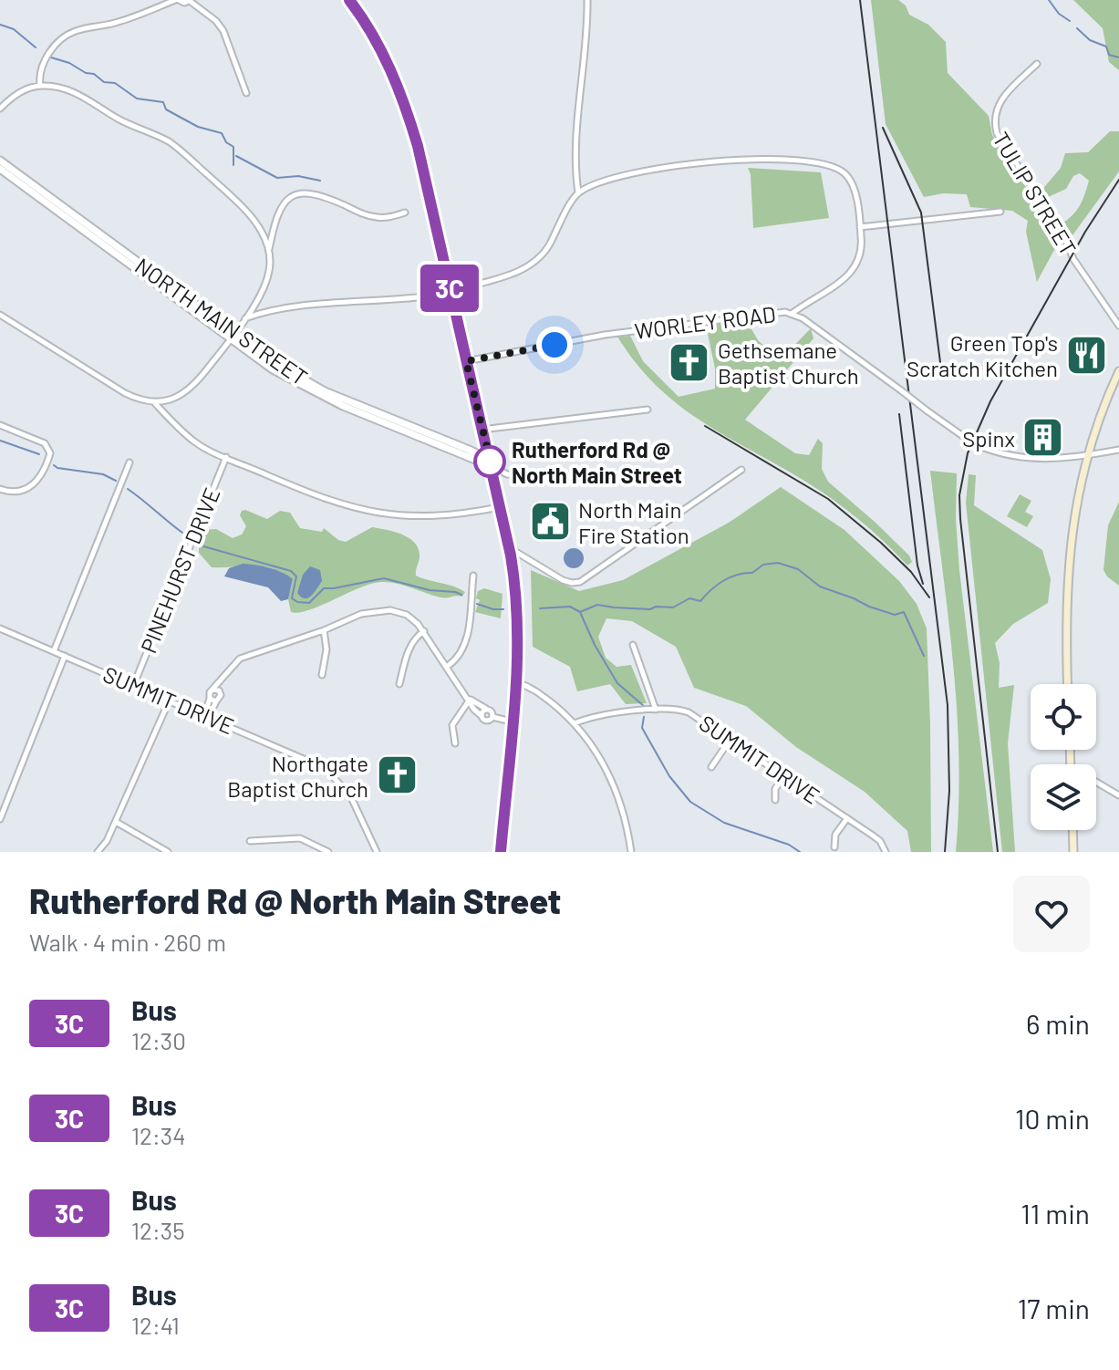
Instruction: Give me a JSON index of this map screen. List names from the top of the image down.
{
  "streets": {
    "street": [
      "TULIP STREET",
      "NORTH MAIN STREET",
      "WORLEY ROAD",
      "PINEHURST DRIVE",
      "SUMMIT DRIVE"
    ]
  },
  "crossings": [
    ["PINEHURST DRIVE", "SUMMIT DRIVE"]
  ],
  "places": {
    "restaurant": ["Green Top's Scratch Kitchen"],
    "church": ["Gethsemane Baptist Church", "Northgate Baptist Church"],
    "building": ["Spinx"],
    "other": ["Rutherford Rd @ North Main Street"],
    "public building": ["North Main Fire Station"]
  },
  "lines": ["bus line 3C"],
  "page": {
    "on_map": "3C",
    "heading": ["Rutherford Rd @ North Main Street", "Walk · 4 min · 260 m"],
    "list": [
      {
        "mark": "3C",
        "name": "Bus",
        "note": "12:30",
        "value": "6 min"
      },
      {
        "mark": "3C",
        "name": "Bus",
        "note": "12:34",
        "value": "10 min"
      },
      {
        "mark": "3C",
        "name": "Bus",
        "note": "12:35",
        "value": "11 min"
      },
      {
        "mark": "3C",
        "name": "Bus",
        "note": "12:41",
        "value": "17 min"
      }
    ]
  }
}
